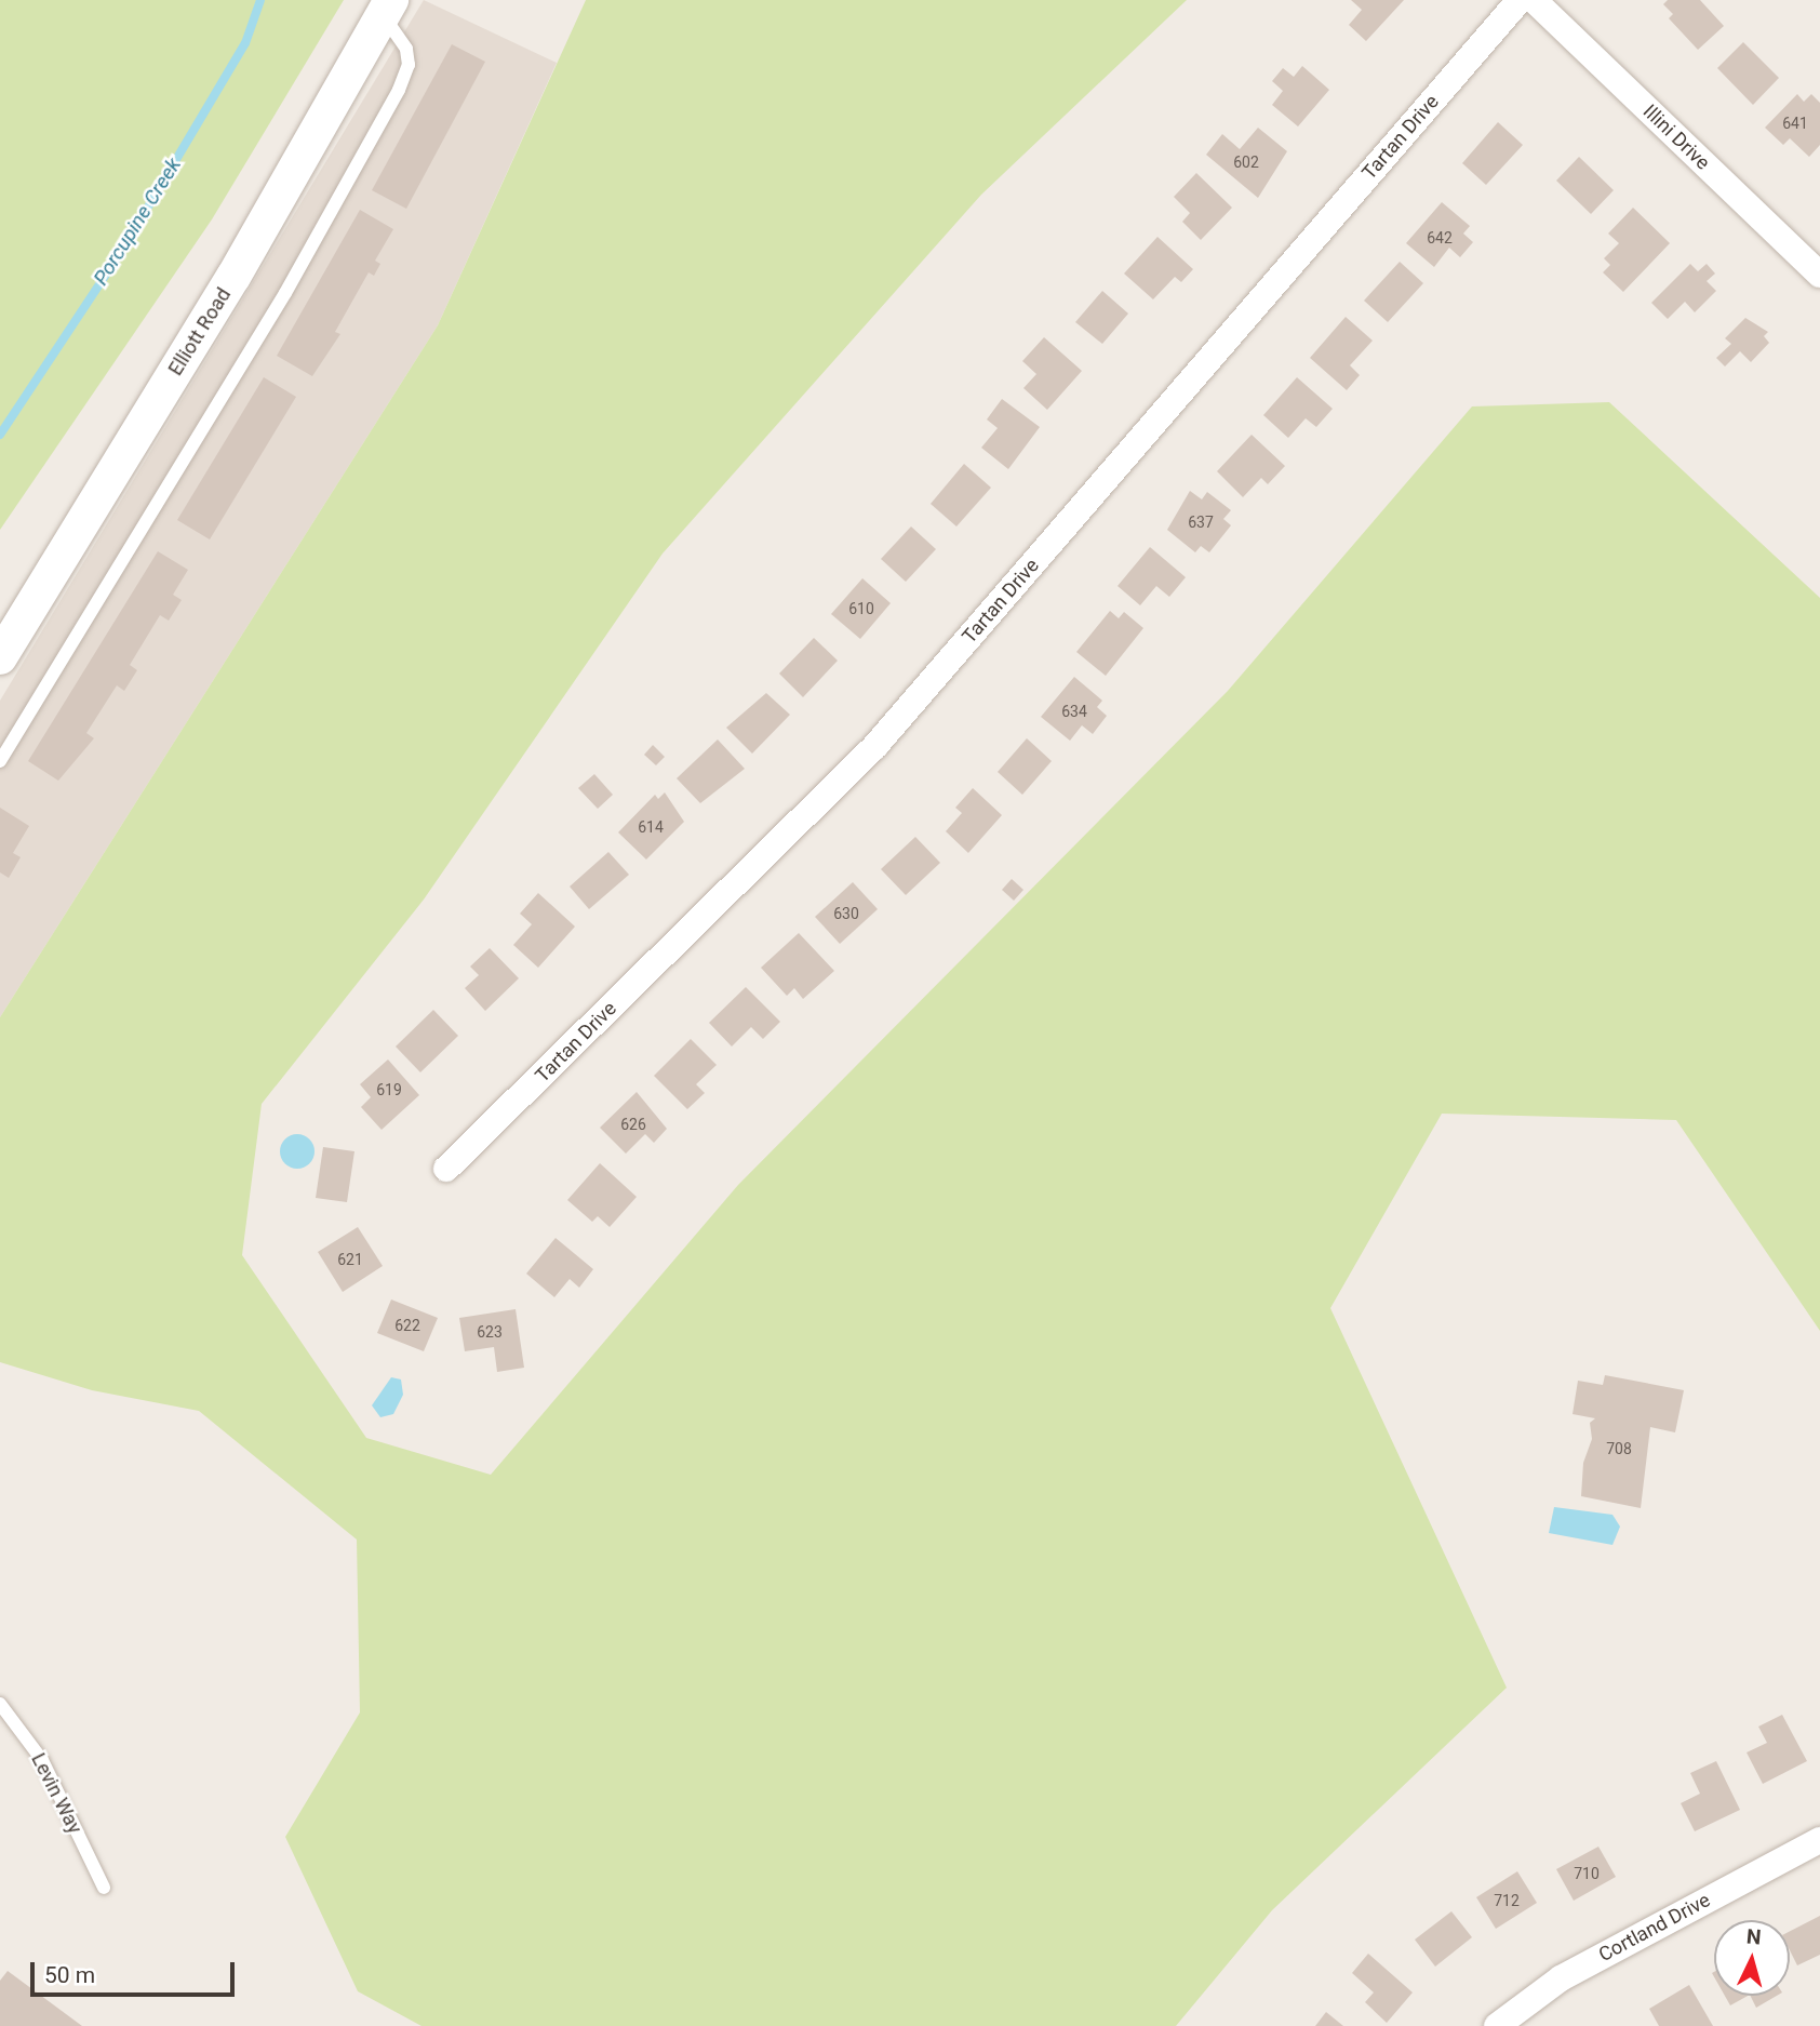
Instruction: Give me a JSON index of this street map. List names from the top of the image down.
{
  "streets": {
    "street": [
      "Tartan Drive",
      "Illini Drive",
      "Elliott Road",
      "Cortland Drive"
    ],
    "lane": ["Levin Way"]
  },
  "water": ["Porcupine Creek"],
  "house_numbers": [
    "641",
    "602",
    "642",
    "637",
    "610",
    "634",
    "614",
    "630",
    "619",
    "626",
    "621",
    "622",
    "623",
    "708",
    "710",
    "712"
  ],
  "scale_bar": "50 m",
  "north": "top"
}
